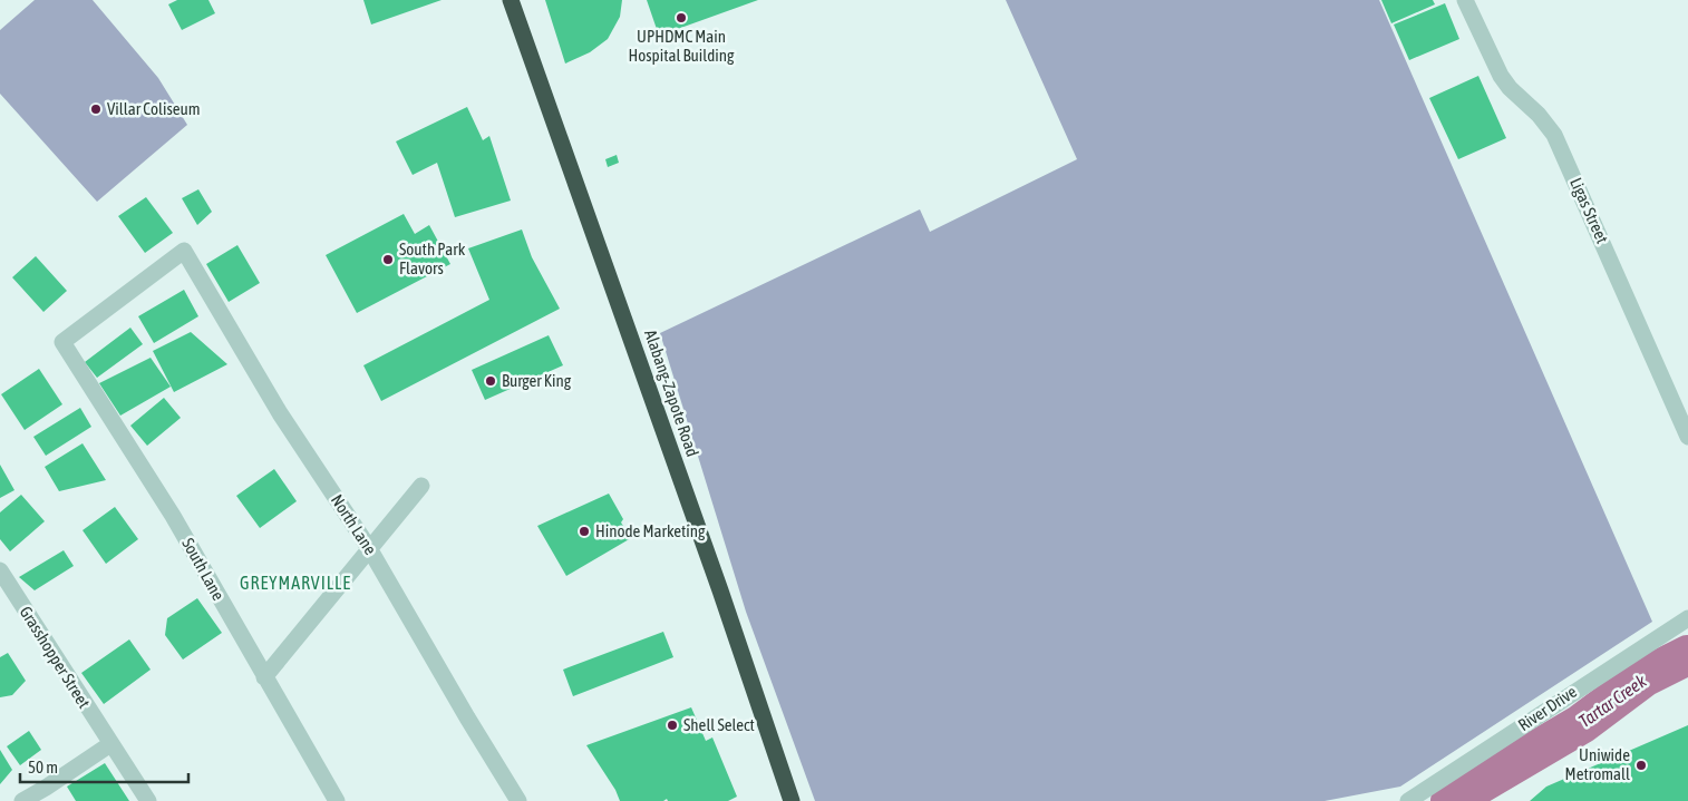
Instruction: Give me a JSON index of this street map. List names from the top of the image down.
{
  "streets": {
    "highway": ["Alabang-Zapote Road"],
    "street": [
      "Ligas Street",
      "North Lane",
      "South Lane",
      "Grasshopper Street",
      "River Drive"
    ]
  },
  "crossings": [
    ["North Lane", "South Lane"]
  ],
  "districts": ["GREYMARVILLE"],
  "water": ["Tartar Creek"],
  "places": [
    "UPHDMC Main Hospital Building",
    "Villar Coliseum",
    "South Park Flavors",
    "Burger King",
    "Hinode Marketing",
    "Shell Select",
    "Uniwide Metromall"
  ],
  "scale_bar": "50 m"
}
